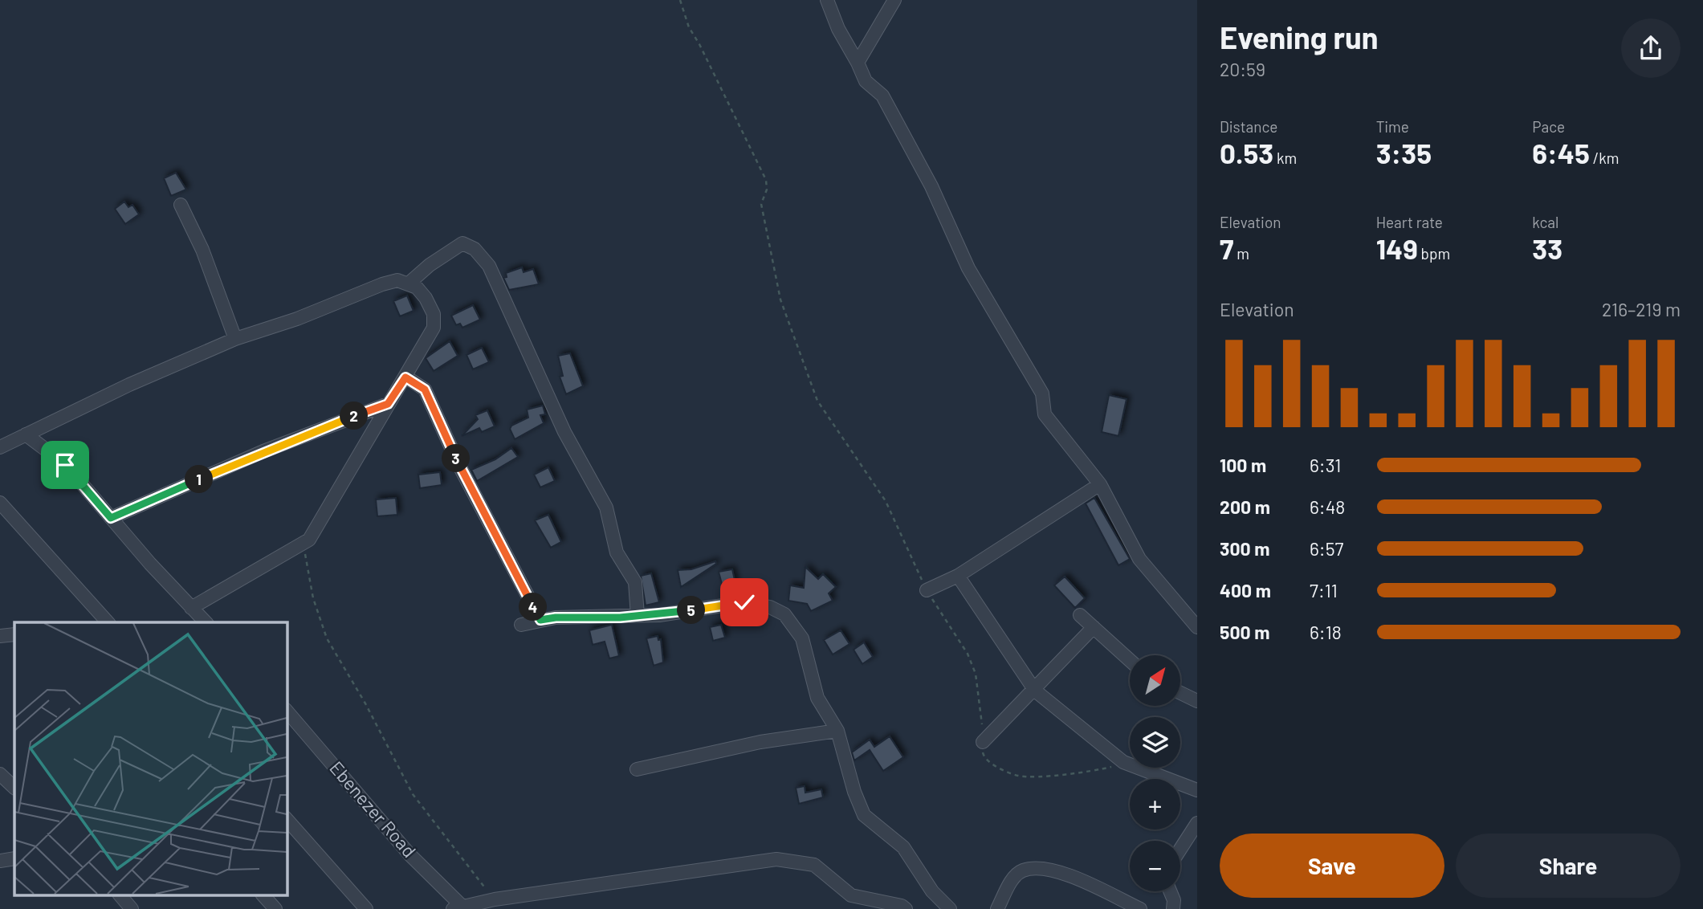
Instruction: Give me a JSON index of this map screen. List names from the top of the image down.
{
  "streets": {
    "street": ["Ebenezer Road"]
  },
  "north": "top right",
  "page": {
    "heading": ["Evening run", "20:59"],
    "stats": [
      ["Distance", "0.53 km"],
      ["Time", "3:35"],
      ["Pace", "6:45 /km"],
      ["Elevation", "7 m"],
      ["Heart rate", "149 bpm"],
      ["kcal", "33"]
    ],
    "chart": ["Elevation", "216–219 m"],
    "pins": [
      "2",
      "3",
      "1",
      "4",
      "5"
    ],
    "list": [
      {
        "name": "100 m",
        "note": "6:31"
      },
      {
        "name": "200 m",
        "note": "6:48"
      },
      {
        "name": "300 m",
        "note": "6:57"
      },
      {
        "name": "400 m",
        "note": "7:11"
      },
      {
        "name": "500 m",
        "note": "6:18"
      }
    ],
    "map_buttons": ["+", "−"],
    "buttons": ["Save", "Share"]
  }
}
